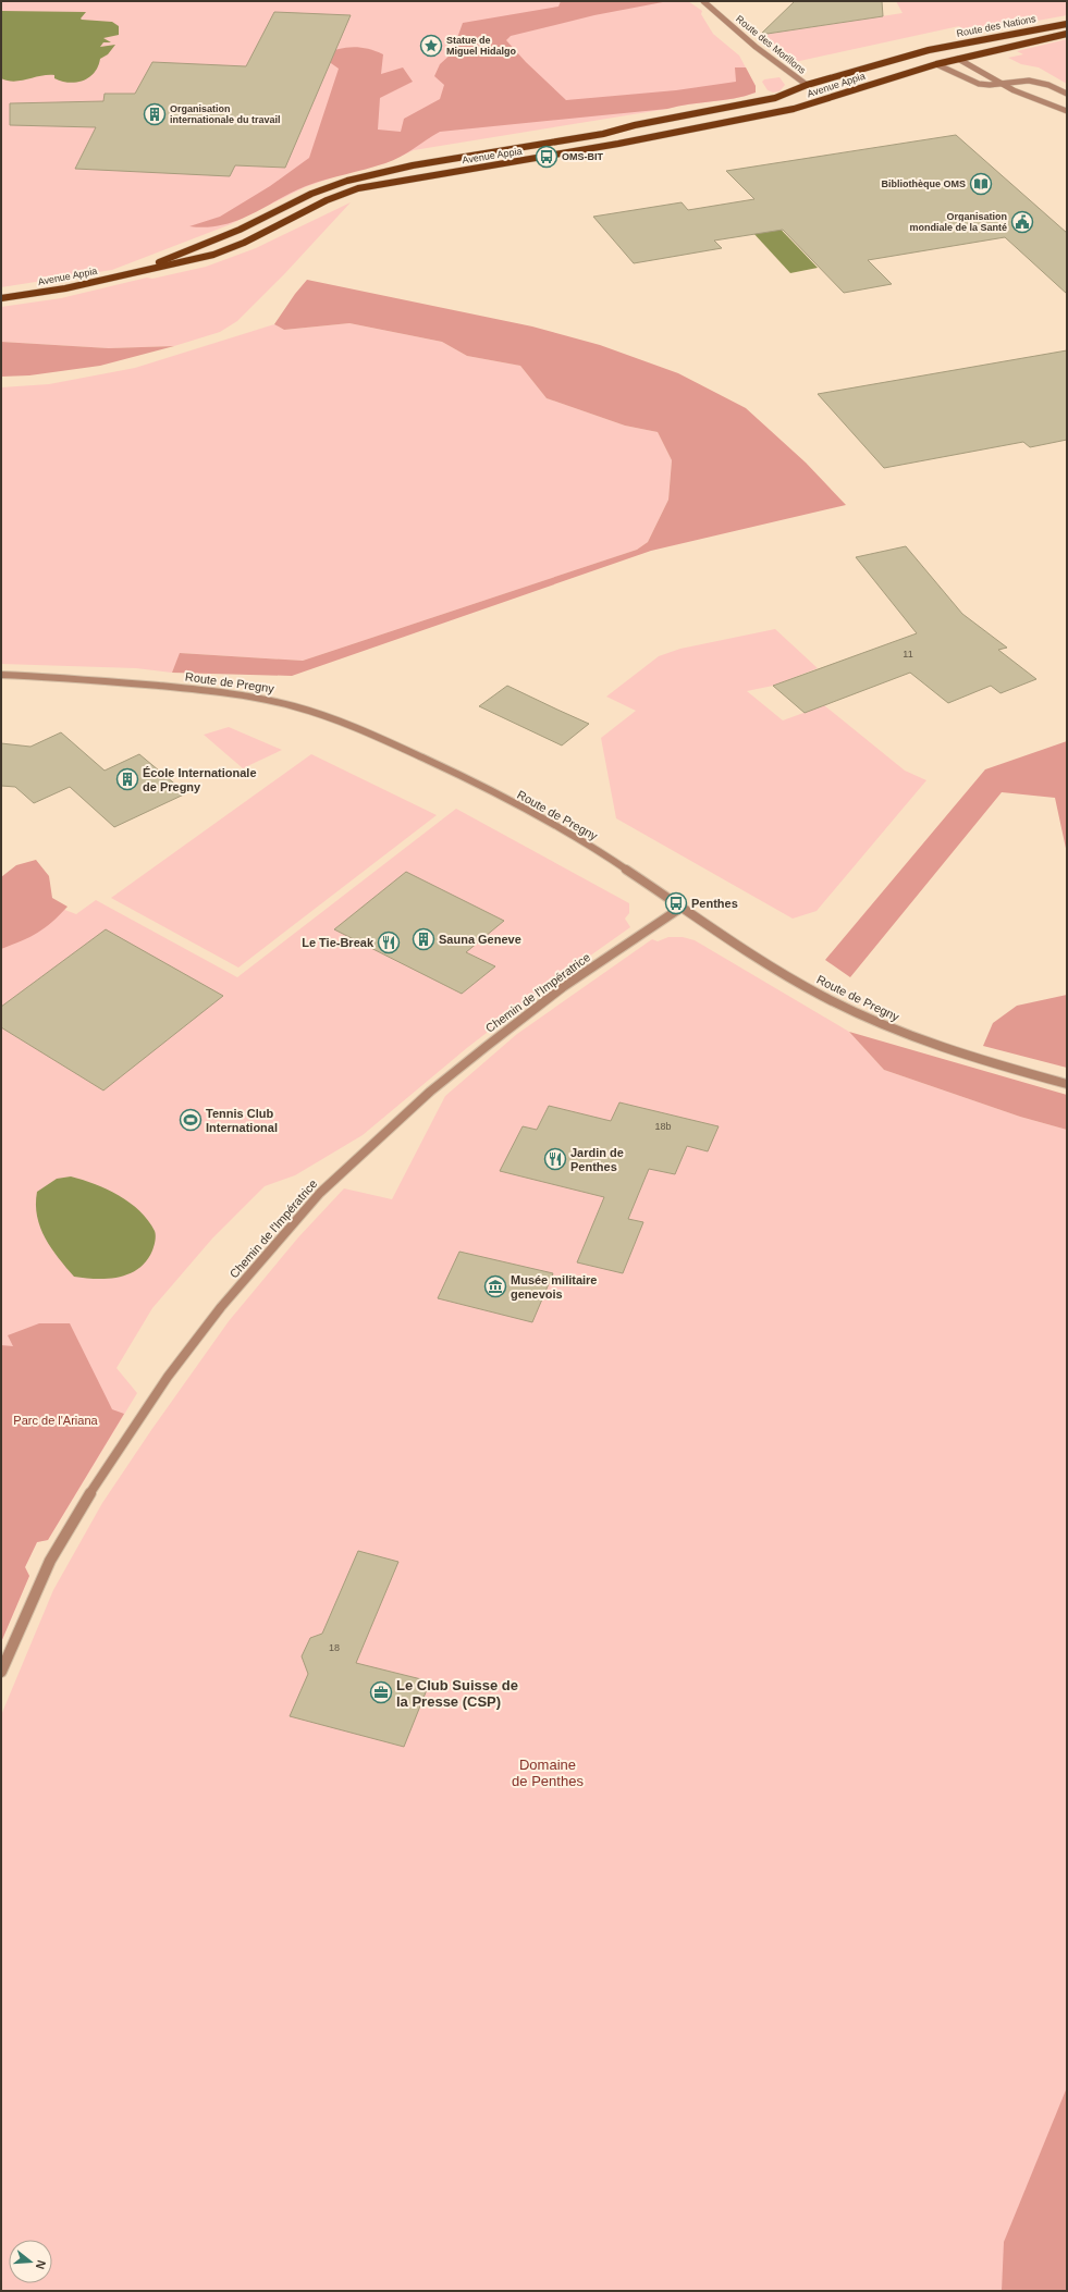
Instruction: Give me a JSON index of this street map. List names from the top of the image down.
{
  "streets": {
    "main road": ["Route des Nations", "Avenue Appia"],
    "street": ["Route des Morillons", "Route de Pregny", "Chemin de l'Impératrice"]
  },
  "crossings": [
    ["Route des Nations", "Avenue Appia"],
    ["Route des Morillons", "Avenue Appia"],
    ["Route de Pregny", "Chemin de l'Impératrice"]
  ],
  "parks": ["Parc de l'Ariana", "Domaine de Penthes"],
  "places": {
    "place": ["Statue de Miguel Hidalgo"],
    "building": ["Organisation internationale du travail", "École Internationale de Pregny", "Sauna Geneve"],
    "bus stop": ["OMS-BIT", "Penthes"],
    "library": ["Bibliothèque OMS"],
    "public building": ["Organisation mondiale de la Santé"],
    "restaurant": ["Le Tie-Break", "Jardin de Penthes"],
    "sports": ["Tennis Club International"],
    "museum": ["Musée militaire genevois"],
    "office": ["Le Club Suisse de la Presse (CSP)"]
  },
  "house_numbers": ["11", "18b", "18"],
  "north": "right"
}
